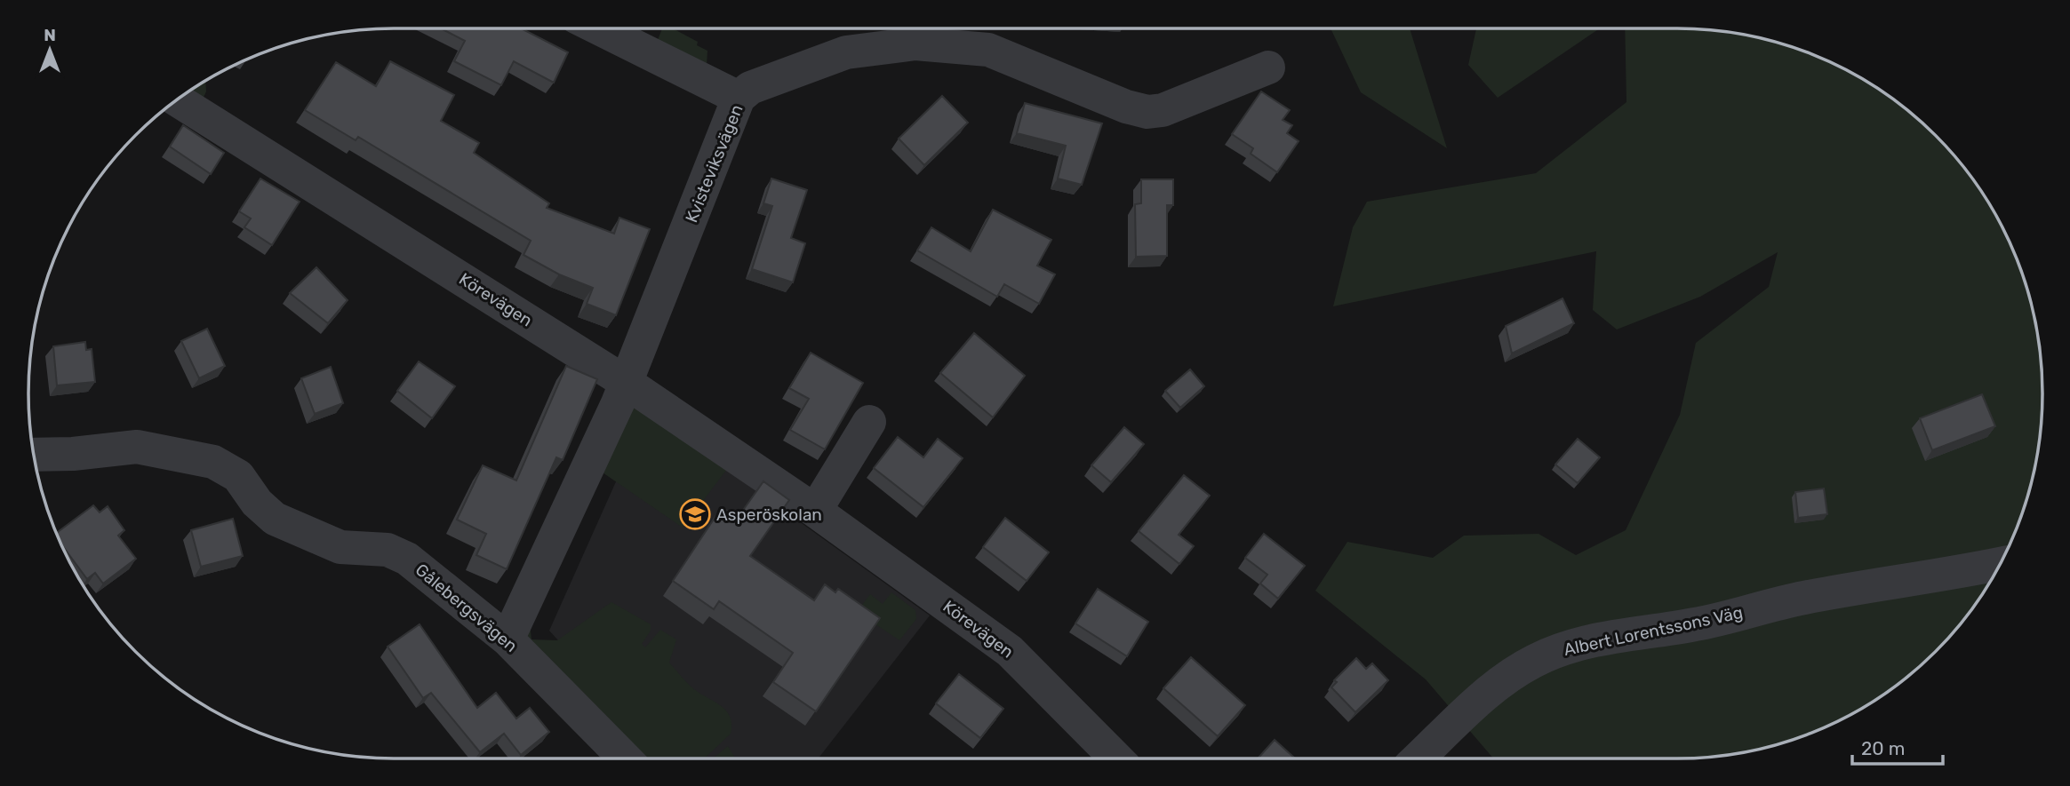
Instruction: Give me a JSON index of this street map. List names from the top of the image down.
{
  "streets": {
    "street": [
      "Kvisteviksvägen",
      "Körevägen",
      "Gålebergsvägen",
      "Albert Lorentssons Väg"
    ]
  },
  "crossings": [
    ["Kvisteviksvägen", "Körevägen"],
    ["Kvisteviksvägen", "Gålebergsvägen"]
  ],
  "places": {
    "school or university": ["Asperöskolan"]
  },
  "scale_bar": "20 m",
  "north": "top"
}
